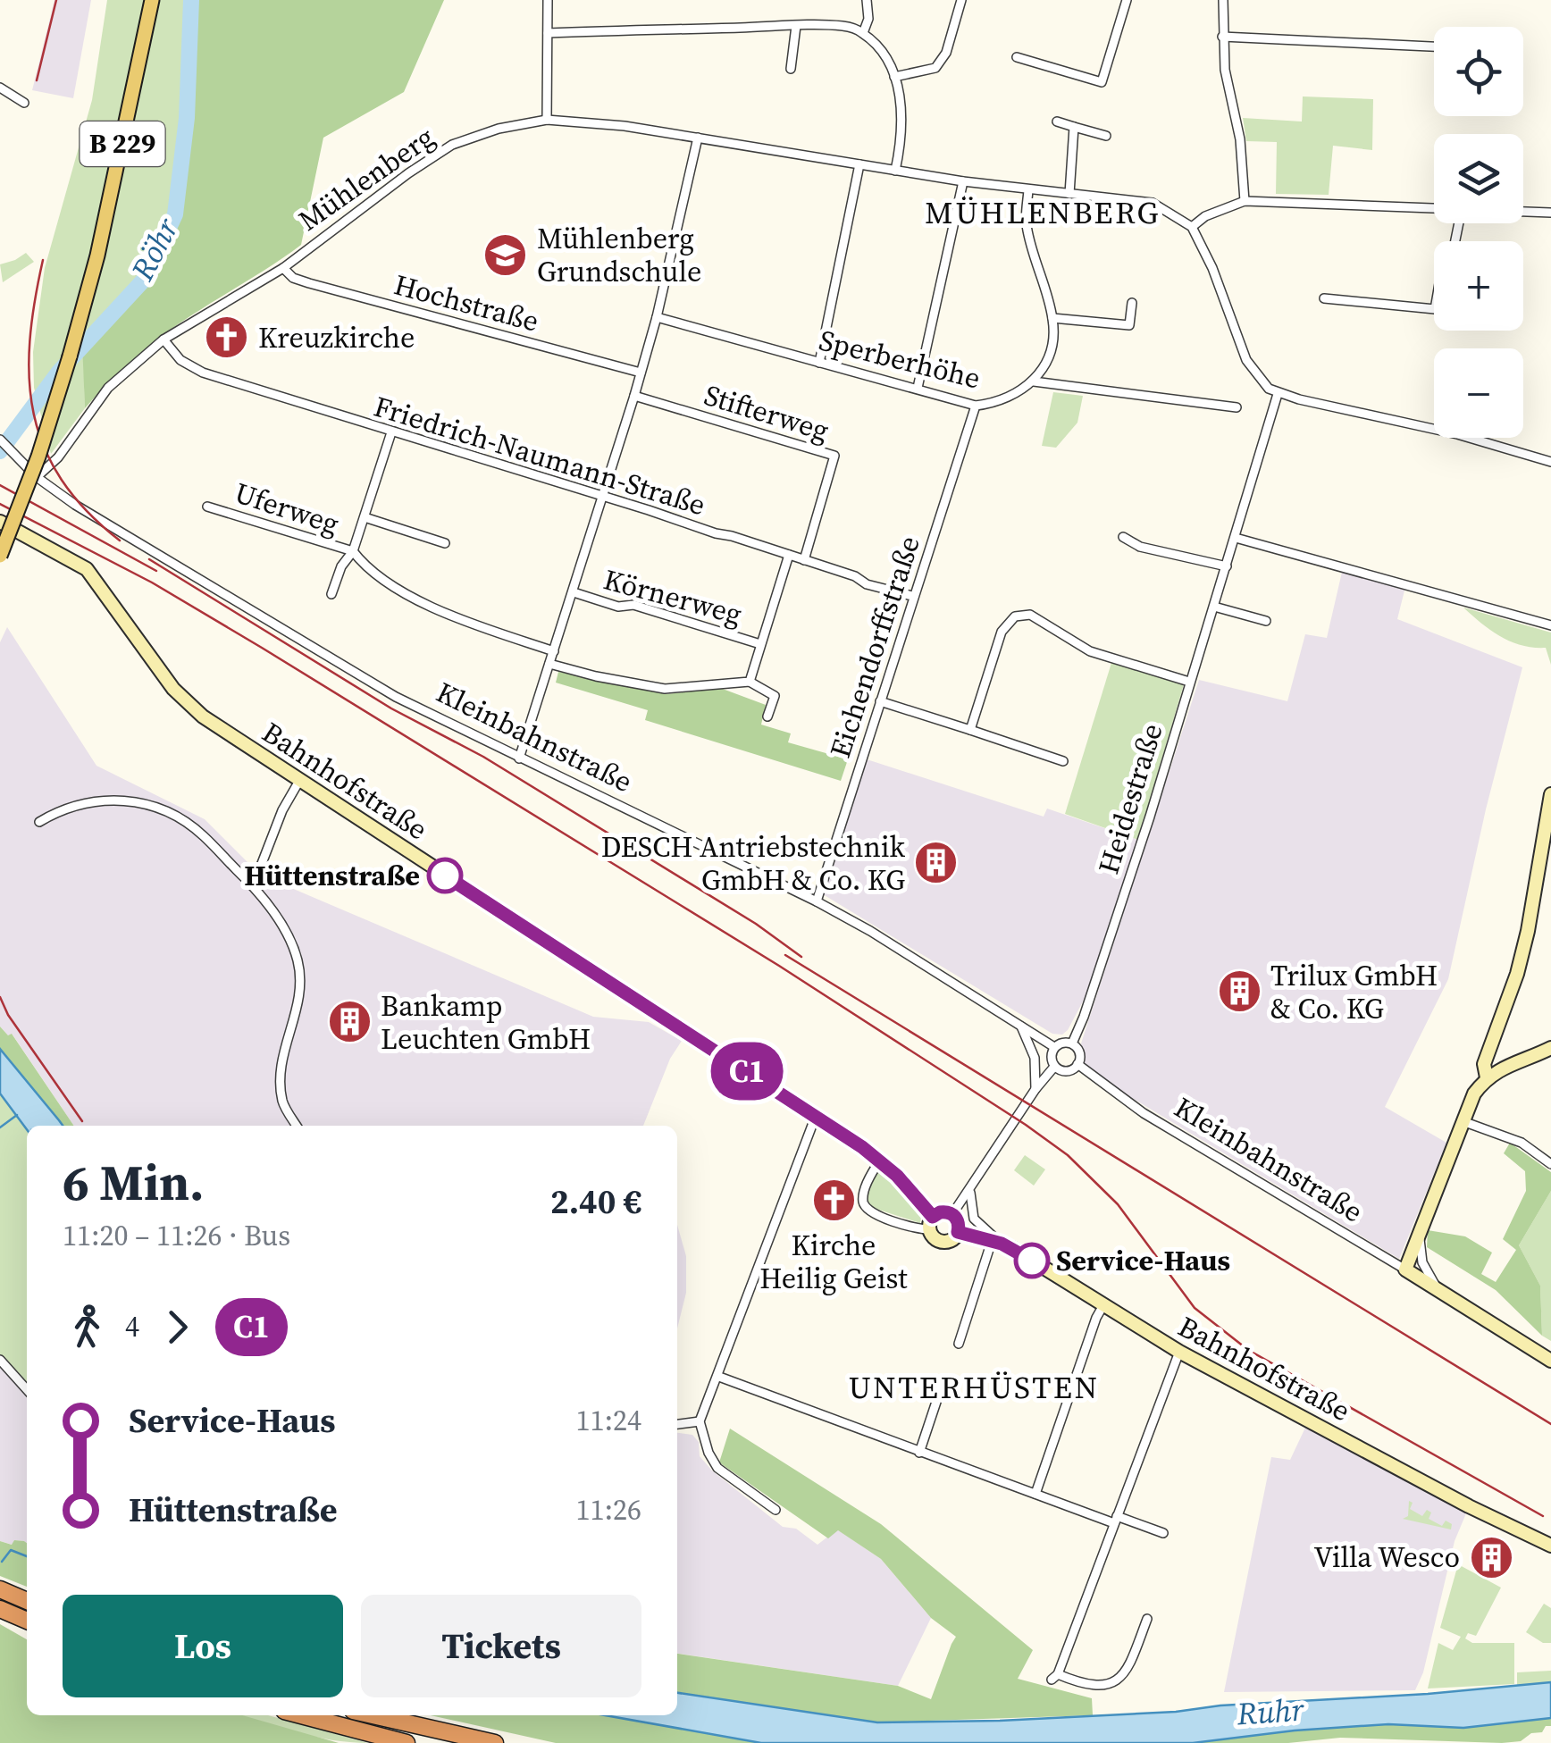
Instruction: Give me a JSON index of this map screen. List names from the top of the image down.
{
  "streets": {
    "main road": ["B 229"],
    "street": [
      "Mühlenberg",
      "Hochstraße",
      "Sperberhöhe",
      "Stifterweg",
      "Friedrich-Naumann-Straße",
      "Uferweg",
      "Körnerweg",
      "Eichendorffstraße",
      "Kleinbahnstraße",
      "Bahnhofstraße",
      "Heidestraße"
    ]
  },
  "crossings": [
    ["Mühlenberg", "Hochstraße"],
    ["Mühlenberg", "Friedrich-Naumann-Straße"],
    ["Mühlenberg", "Kleinbahnstraße"],
    ["Sperberhöhe", "Eichendorffstraße"],
    ["Stifterweg", "Friedrich-Naumann-Straße"],
    ["Friedrich-Naumann-Straße", "Uferweg"],
    ["Friedrich-Naumann-Straße", "Eichendorffstraße"],
    ["Eichendorffstraße", "Kleinbahnstraße"],
    ["Kleinbahnstraße", "Heidestraße"]
  ],
  "districts": ["MÜHLENBERG", "UNTERHÜSTEN"],
  "water": ["Röhr", "Ruhr"],
  "places": {
    "school or university": ["Mühlenberg Grundschule"],
    "church": ["Kreuzkirche", "Kirche Heilig Geist"],
    "building": [
      "DESCH Antriebstechnik GmbH & Co. KG",
      "Trilux GmbH & Co. KG",
      "Bankamp Leuchten GmbH",
      "Villa Wesco"
    ],
    "other": ["Hüttenstraße", "Service-Haus"]
  },
  "lines": ["bus line C1"],
  "page": {
    "on_map": "C1",
    "map_buttons": ["+", "−"],
    "heading": ["6 Min.", "11:20 – 11:26 · Bus", "2.40 €"],
    "legs": ["4", "C1"],
    "list": [
      {
        "name": "Service-Haus",
        "value": "11:24"
      },
      {
        "name": "Hüttenstraße",
        "value": "11:26"
      }
    ],
    "buttons": ["Los", "Tickets"]
  }
}
